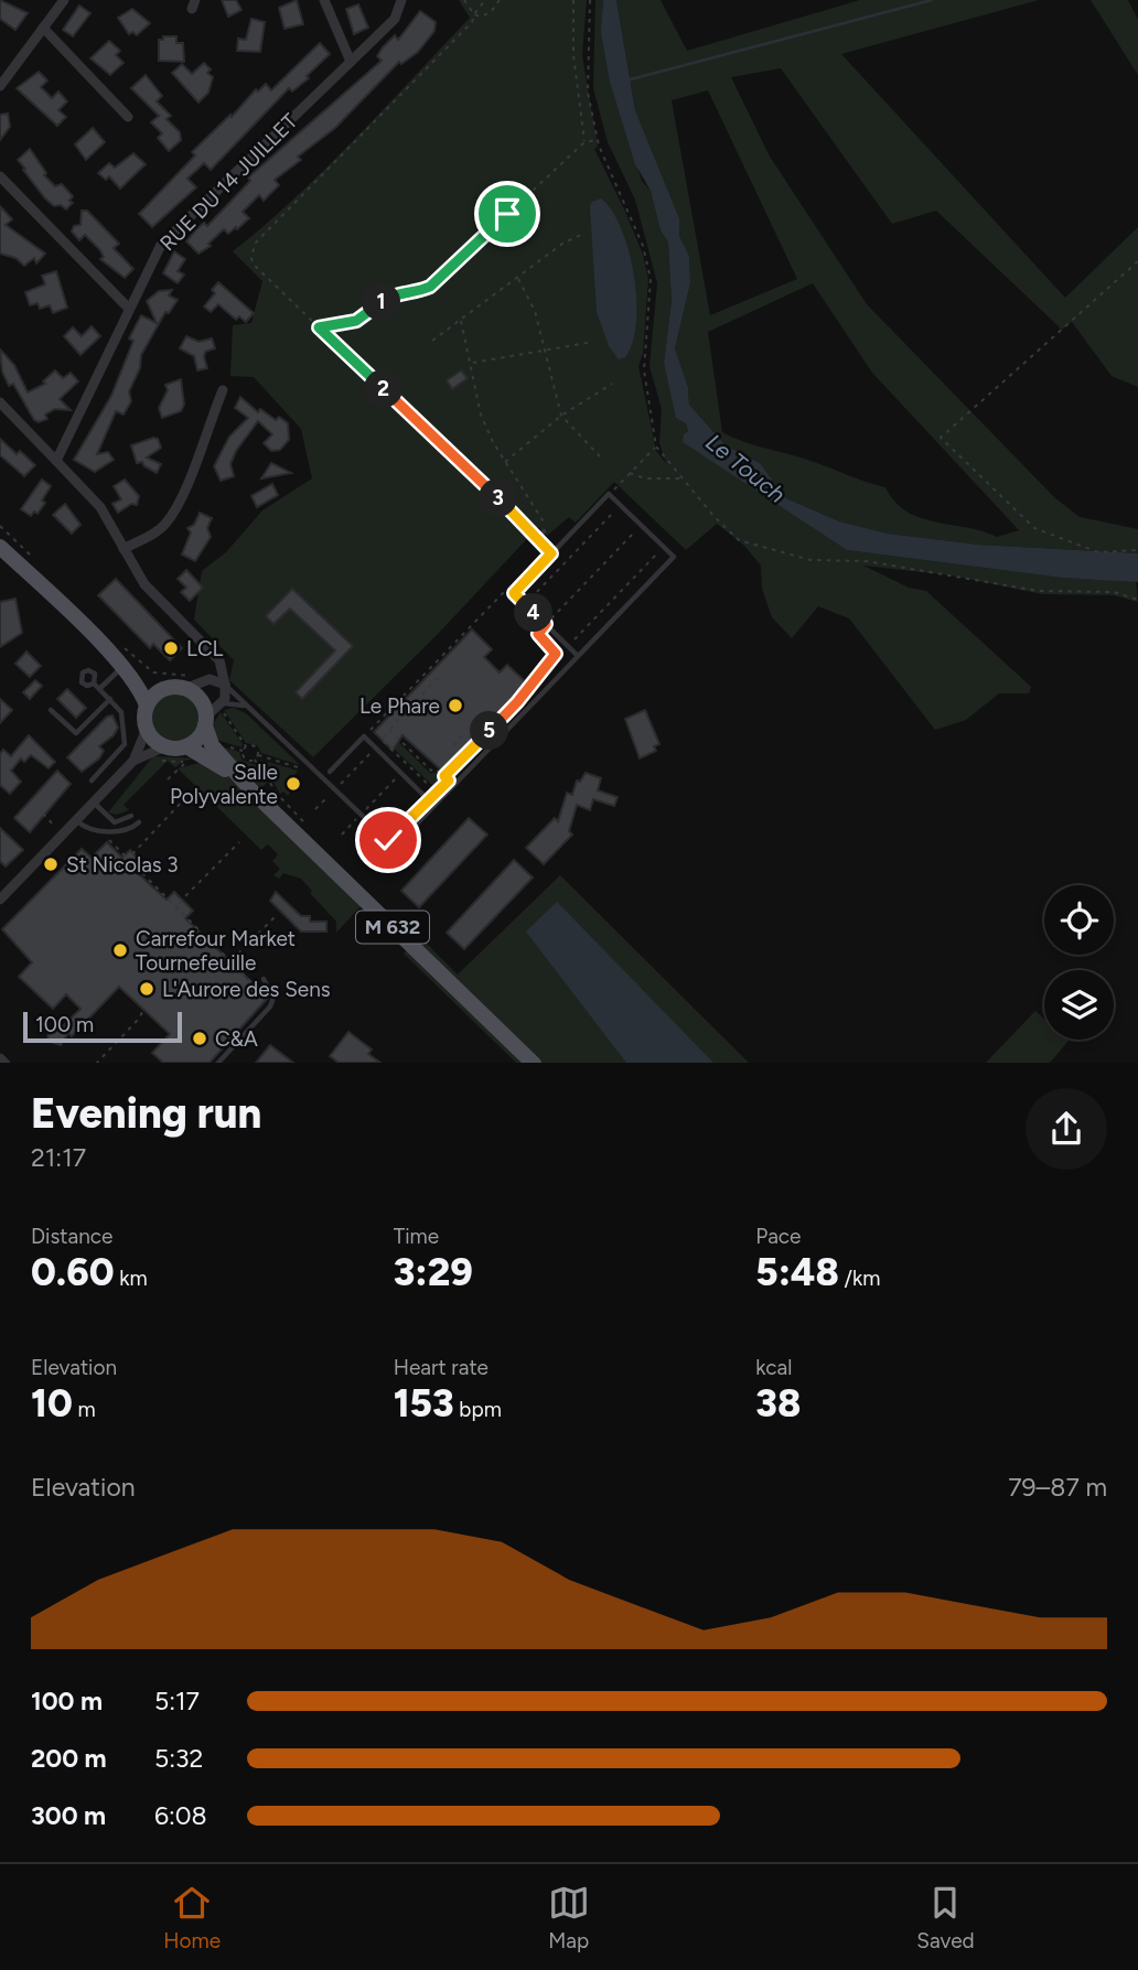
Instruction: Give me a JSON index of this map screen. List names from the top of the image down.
{
  "streets": {
    "main road": ["M 632"],
    "street": ["RUE DU 14 JUILLET"]
  },
  "water": ["Le Touch"],
  "places": [
    "LCL",
    "Le Phare",
    "Salle Polyvalente",
    "St Nicolas 3",
    "Carrefour Market Tournefeuille",
    "L'Aurore des Sens",
    "C&A"
  ],
  "scale_bar": "100 m",
  "page": {
    "pins": [
      "1",
      "2",
      "3",
      "4",
      "5"
    ],
    "scale": "100 m",
    "heading": ["Evening run", "21:17"],
    "stats": [
      ["Distance", "0.60 km"],
      ["Time", "3:29"],
      ["Pace", "5:48 /km"],
      ["Elevation", "10 m"],
      ["Heart rate", "153 bpm"],
      ["kcal", "38"]
    ],
    "chart": ["Elevation", "79–87 m"],
    "list": [
      {
        "name": "100 m",
        "note": "5:17"
      },
      {
        "name": "200 m",
        "note": "5:32"
      },
      {
        "name": "300 m",
        "note": "6:08"
      }
    ],
    "tabs": ["Home", "Map", "Saved"]
  }
}
